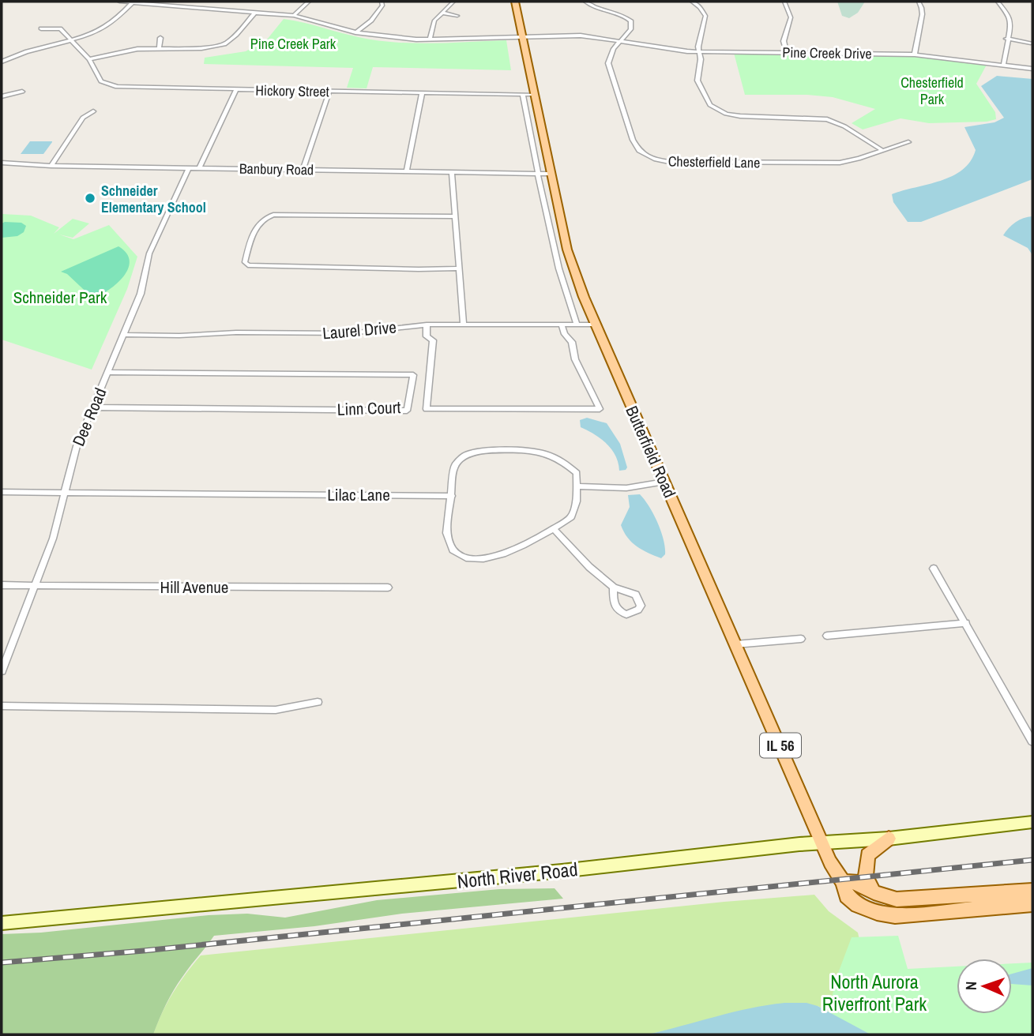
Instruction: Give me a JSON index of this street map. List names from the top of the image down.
{
  "streets": {
    "main road": ["Butterfield Road", "IL 56", "North River Road"],
    "street": [
      "Pine Creek Drive",
      "Hickory Street",
      "Chesterfield Lane",
      "Banbury Road",
      "Laurel Drive",
      "Linn Court",
      "Dee Road",
      "Lilac Lane",
      "Hill Avenue"
    ]
  },
  "crossings": [
    ["Pine Creek Drive", "Chesterfield Lane"],
    ["Pine Creek Drive", "Butterfield Road"],
    ["Hickory Street", "Butterfield Road"],
    ["Banbury Road", "Dee Road"],
    ["Banbury Road", "Butterfield Road"],
    ["Laurel Drive", "Dee Road"],
    ["Laurel Drive", "Butterfield Road"],
    ["Linn Court", "Dee Road"],
    ["Dee Road", "Lilac Lane"],
    ["Dee Road", "Hill Avenue"],
    ["Butterfield Road", "IL 56"],
    ["Butterfield Road", "North River Road"]
  ],
  "parks": [
    "Pine Creek Park",
    "Chesterfield Park",
    "Schneider Park",
    "North Aurora Riverfront Park"
  ],
  "places": ["Schneider Elementary School"],
  "north": "left"
}
